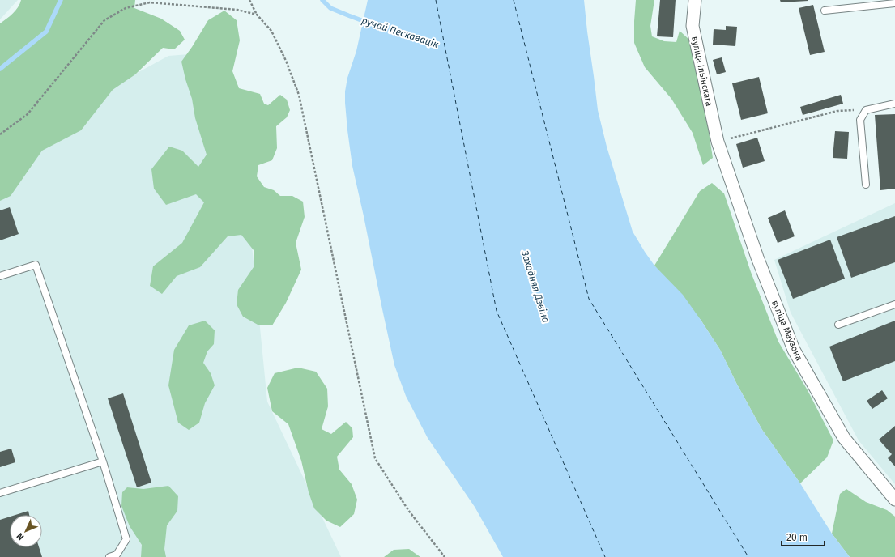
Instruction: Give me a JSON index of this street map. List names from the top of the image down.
{
  "streets": {
    "street": ["вуліца Ільінскага", "вуліца Маўзона"]
  },
  "crossings": [
    ["вуліца Ільінскага", "вуліца Маўзона"]
  ],
  "water": ["ручай Пескавацік", "Заходняя Дзвіна"],
  "scale_bar": "20 m",
  "north": "bottom left"
}
